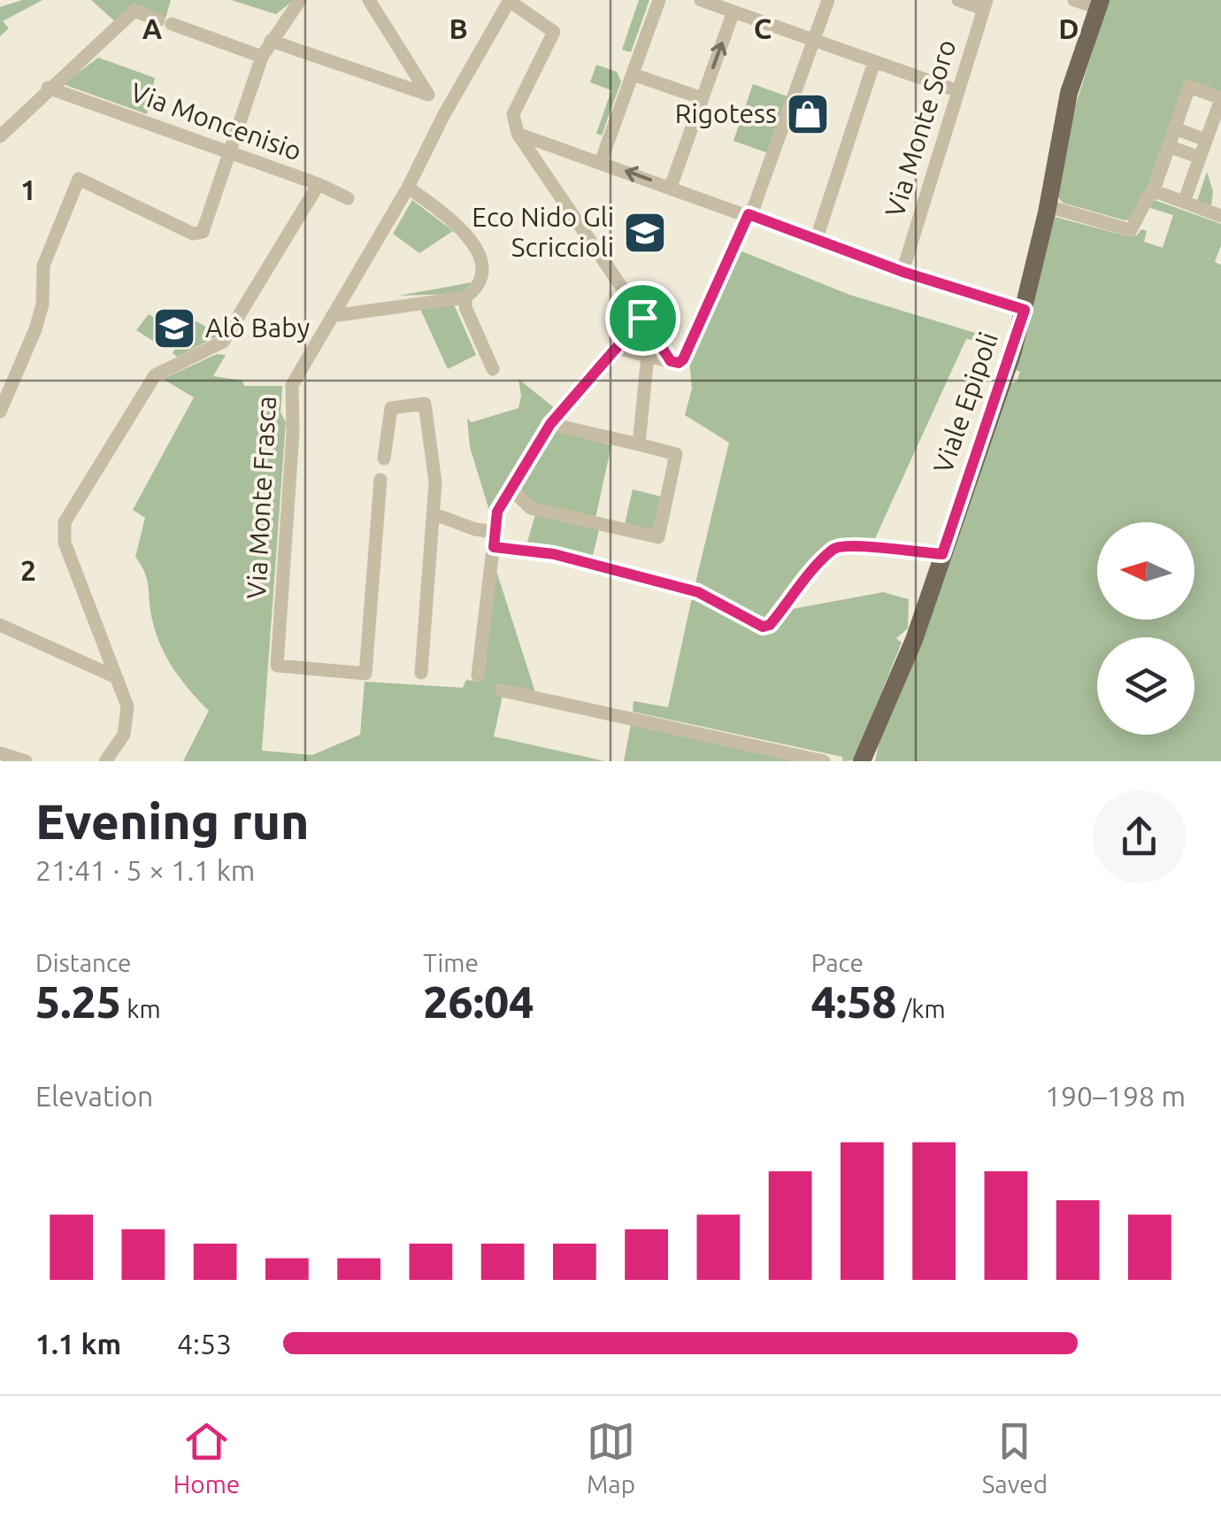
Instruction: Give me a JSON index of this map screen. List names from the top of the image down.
{
  "streets": {
    "main road": ["Viale Epipoli"],
    "street": ["Via Moncenisio", "Via Monte Soro", "Via Monte Frasca"]
  },
  "places": {
    "shop": ["Rigotess"],
    "school or university": ["Eco Nido Gli Scriccioli", "Alò Baby"]
  },
  "north": "left",
  "page": {
    "heading": ["Evening run", "21:41 · 5 × 1.1 km"],
    "stats": [
      ["Distance", "5.25 km"],
      ["Time", "26:04"],
      ["Pace", "4:58 /km"]
    ],
    "chart": ["Elevation", "190–198 m"],
    "list": [
      {
        "name": "1.1 km",
        "note": "4:53"
      }
    ],
    "tabs": ["Home", "Map", "Saved"]
  },
  "grid": {
    "columns": [
      "A",
      "B",
      "C",
      "D"
    ],
    "rows": ["1", "2"]
  }
}
